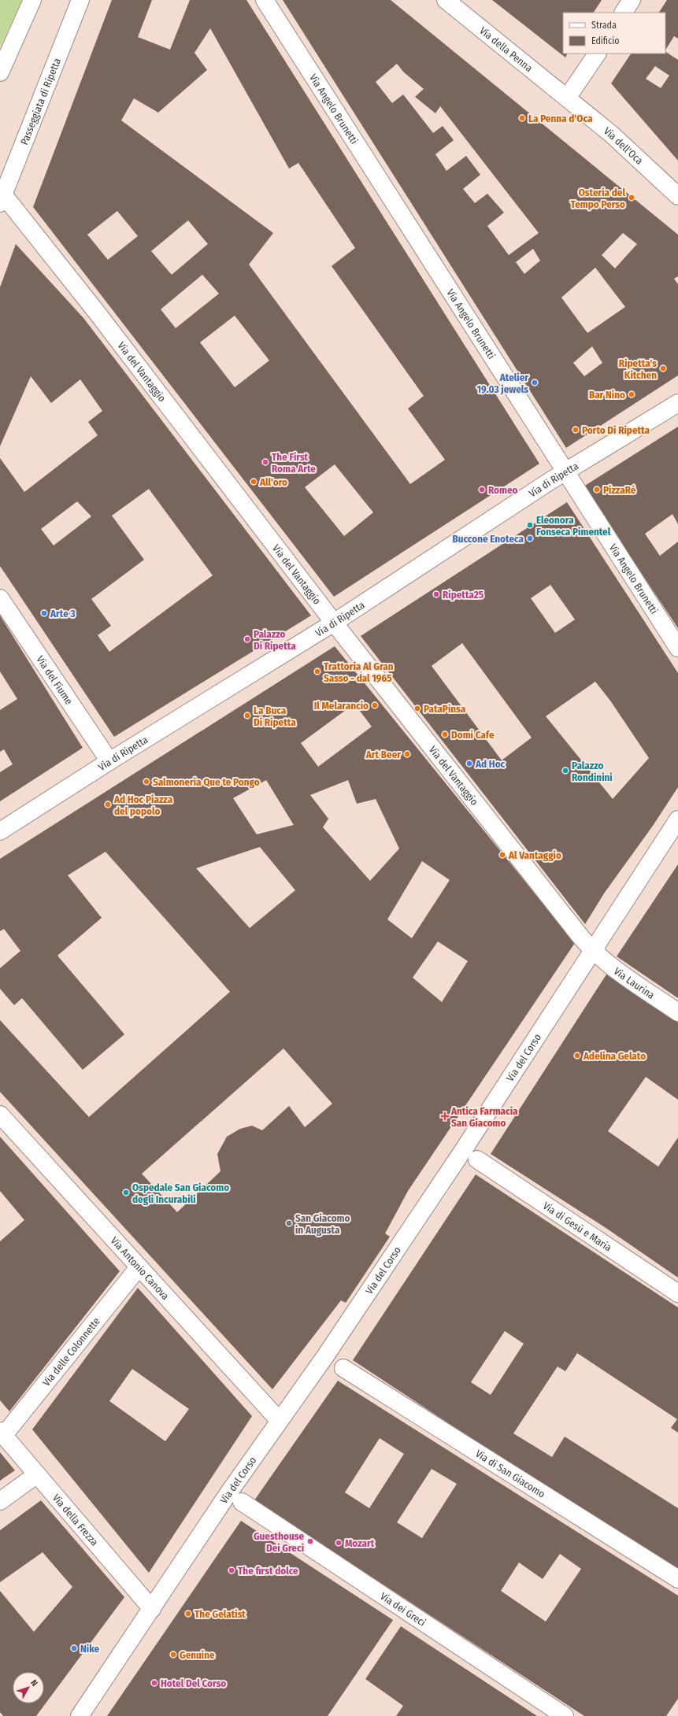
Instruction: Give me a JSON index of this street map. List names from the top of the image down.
{
  "streets": {
    "street": [
      "Via della Penna",
      "Passeggiata di Ripetta",
      "Via Angelo Brunetti",
      "Via dell'Oca",
      "Via del Vantaggio",
      "Via di Ripetta",
      "Via del Fiume",
      "Via Laurina",
      "Via del Corso",
      "Via di Gesù e Maria",
      "Via Antonio Canova",
      "Via delle Colonnette",
      "Via di San Giacomo",
      "Via della Frezza",
      "Via dei Greci"
    ]
  },
  "crossings": [
    ["Via della Penna", "Via dell'Oca"],
    ["Passeggiata di Ripetta", "Via del Vantaggio"],
    ["Via Angelo Brunetti", "Via di Ripetta"],
    ["Via del Vantaggio", "Via di Ripetta"],
    ["Via del Vantaggio", "Via Laurina"],
    ["Via del Vantaggio", "Via del Corso"],
    ["Via di Ripetta", "Via del Fiume"],
    ["Via Laurina", "Via del Corso"],
    ["Via del Corso", "Via Antonio Canova"],
    ["Via del Corso", "Via della Frezza"],
    ["Via Antonio Canova", "Via delle Colonnette"],
    ["Via delle Colonnette", "Via della Frezza"]
  ],
  "places": {
    "other": [
      "La Penna d'Oca",
      "Osteria del Tempo Perso",
      "Ripetta's Kitchen",
      "Atelier 19.03 jewels",
      "Bar Nino",
      "Porto Di Ripetta",
      "The First Roma Arte",
      "All'oro",
      "Romeo",
      "PizzaRé",
      "Eleonora Fonseca Pimentel",
      "Buccone Enoteca",
      "Ripetta25",
      "Arte 3",
      "Palazzo Di Ripetta",
      "Trattoria Al Gran Sasso - dal 1965",
      "Il Melarancio",
      "PataPinsa",
      "La Buca Di Ripetta",
      "Domi Cafe",
      "Art Beer",
      "Ad Hoc",
      "Palazzo Rondinini",
      "Salmoneria Que te Pongo",
      "Ad Hoc Piazza del popolo",
      "Al Vantaggio",
      "Adelina Gelato",
      "Ospedale San Giacomo degli Incurabili",
      "San Giacomo in Augusta",
      "Guesthouse Dei Greci",
      "Mozart",
      "The first dolce",
      "The Gelatist",
      "Nike",
      "Genuine",
      "Hotel Del Corso"
    ],
    "health": ["Antica Farmacia San Giacomo"]
  },
  "legend": ["Strada", "Edificio"],
  "north": "top right"
}
